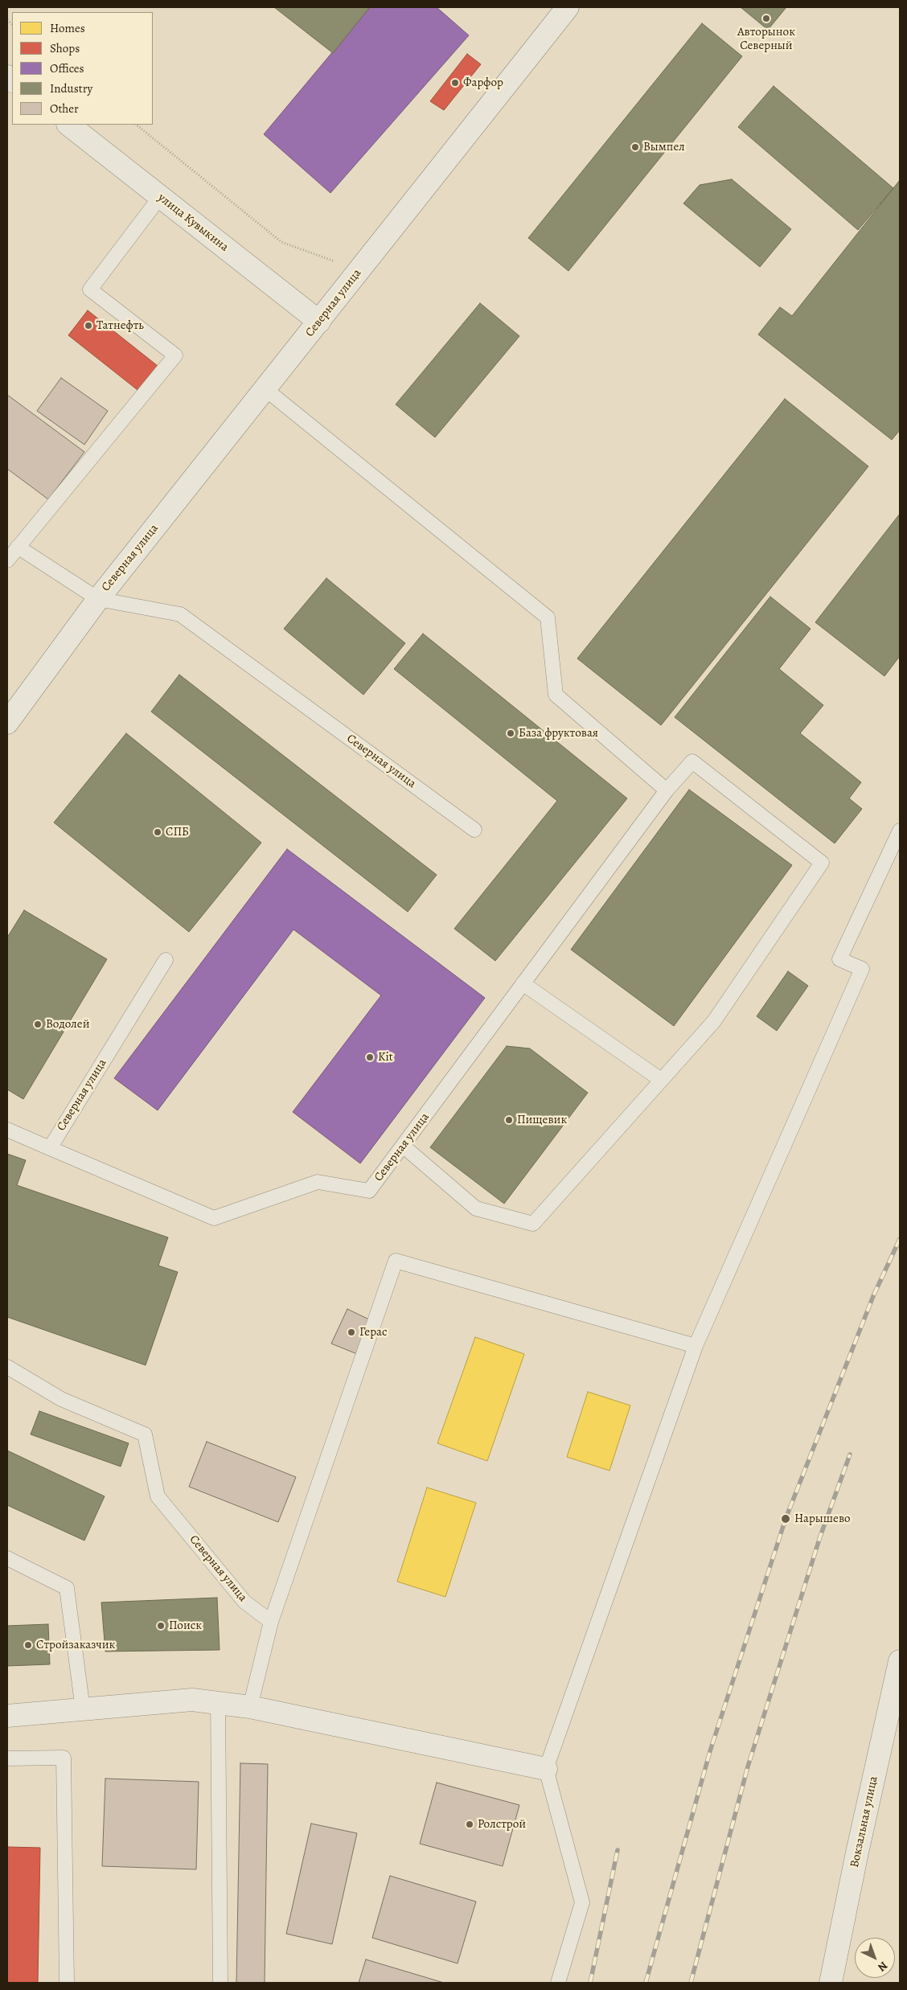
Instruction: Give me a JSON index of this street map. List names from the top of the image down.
{
  "streets": {
    "street": ["улица Кувыкина", "Северная улица", "Вокзальная улица"]
  },
  "crossings": [
    ["улица Кувыкина", "Северная улица"]
  ],
  "places": [
    "Авторынок Северный",
    "Фарфор",
    "Вымпел",
    "Татнефть",
    "База фруктовая",
    "СПБ",
    "Водолей",
    "Kit",
    "Пищевик",
    "Герас",
    "Нарышево",
    "Поиск",
    "Стройзаказчик",
    "Ролстрой"
  ],
  "legend": [
    "Homes",
    "Shops",
    "Offices",
    "Industry",
    "Other"
  ],
  "north": "bottom right"
}
